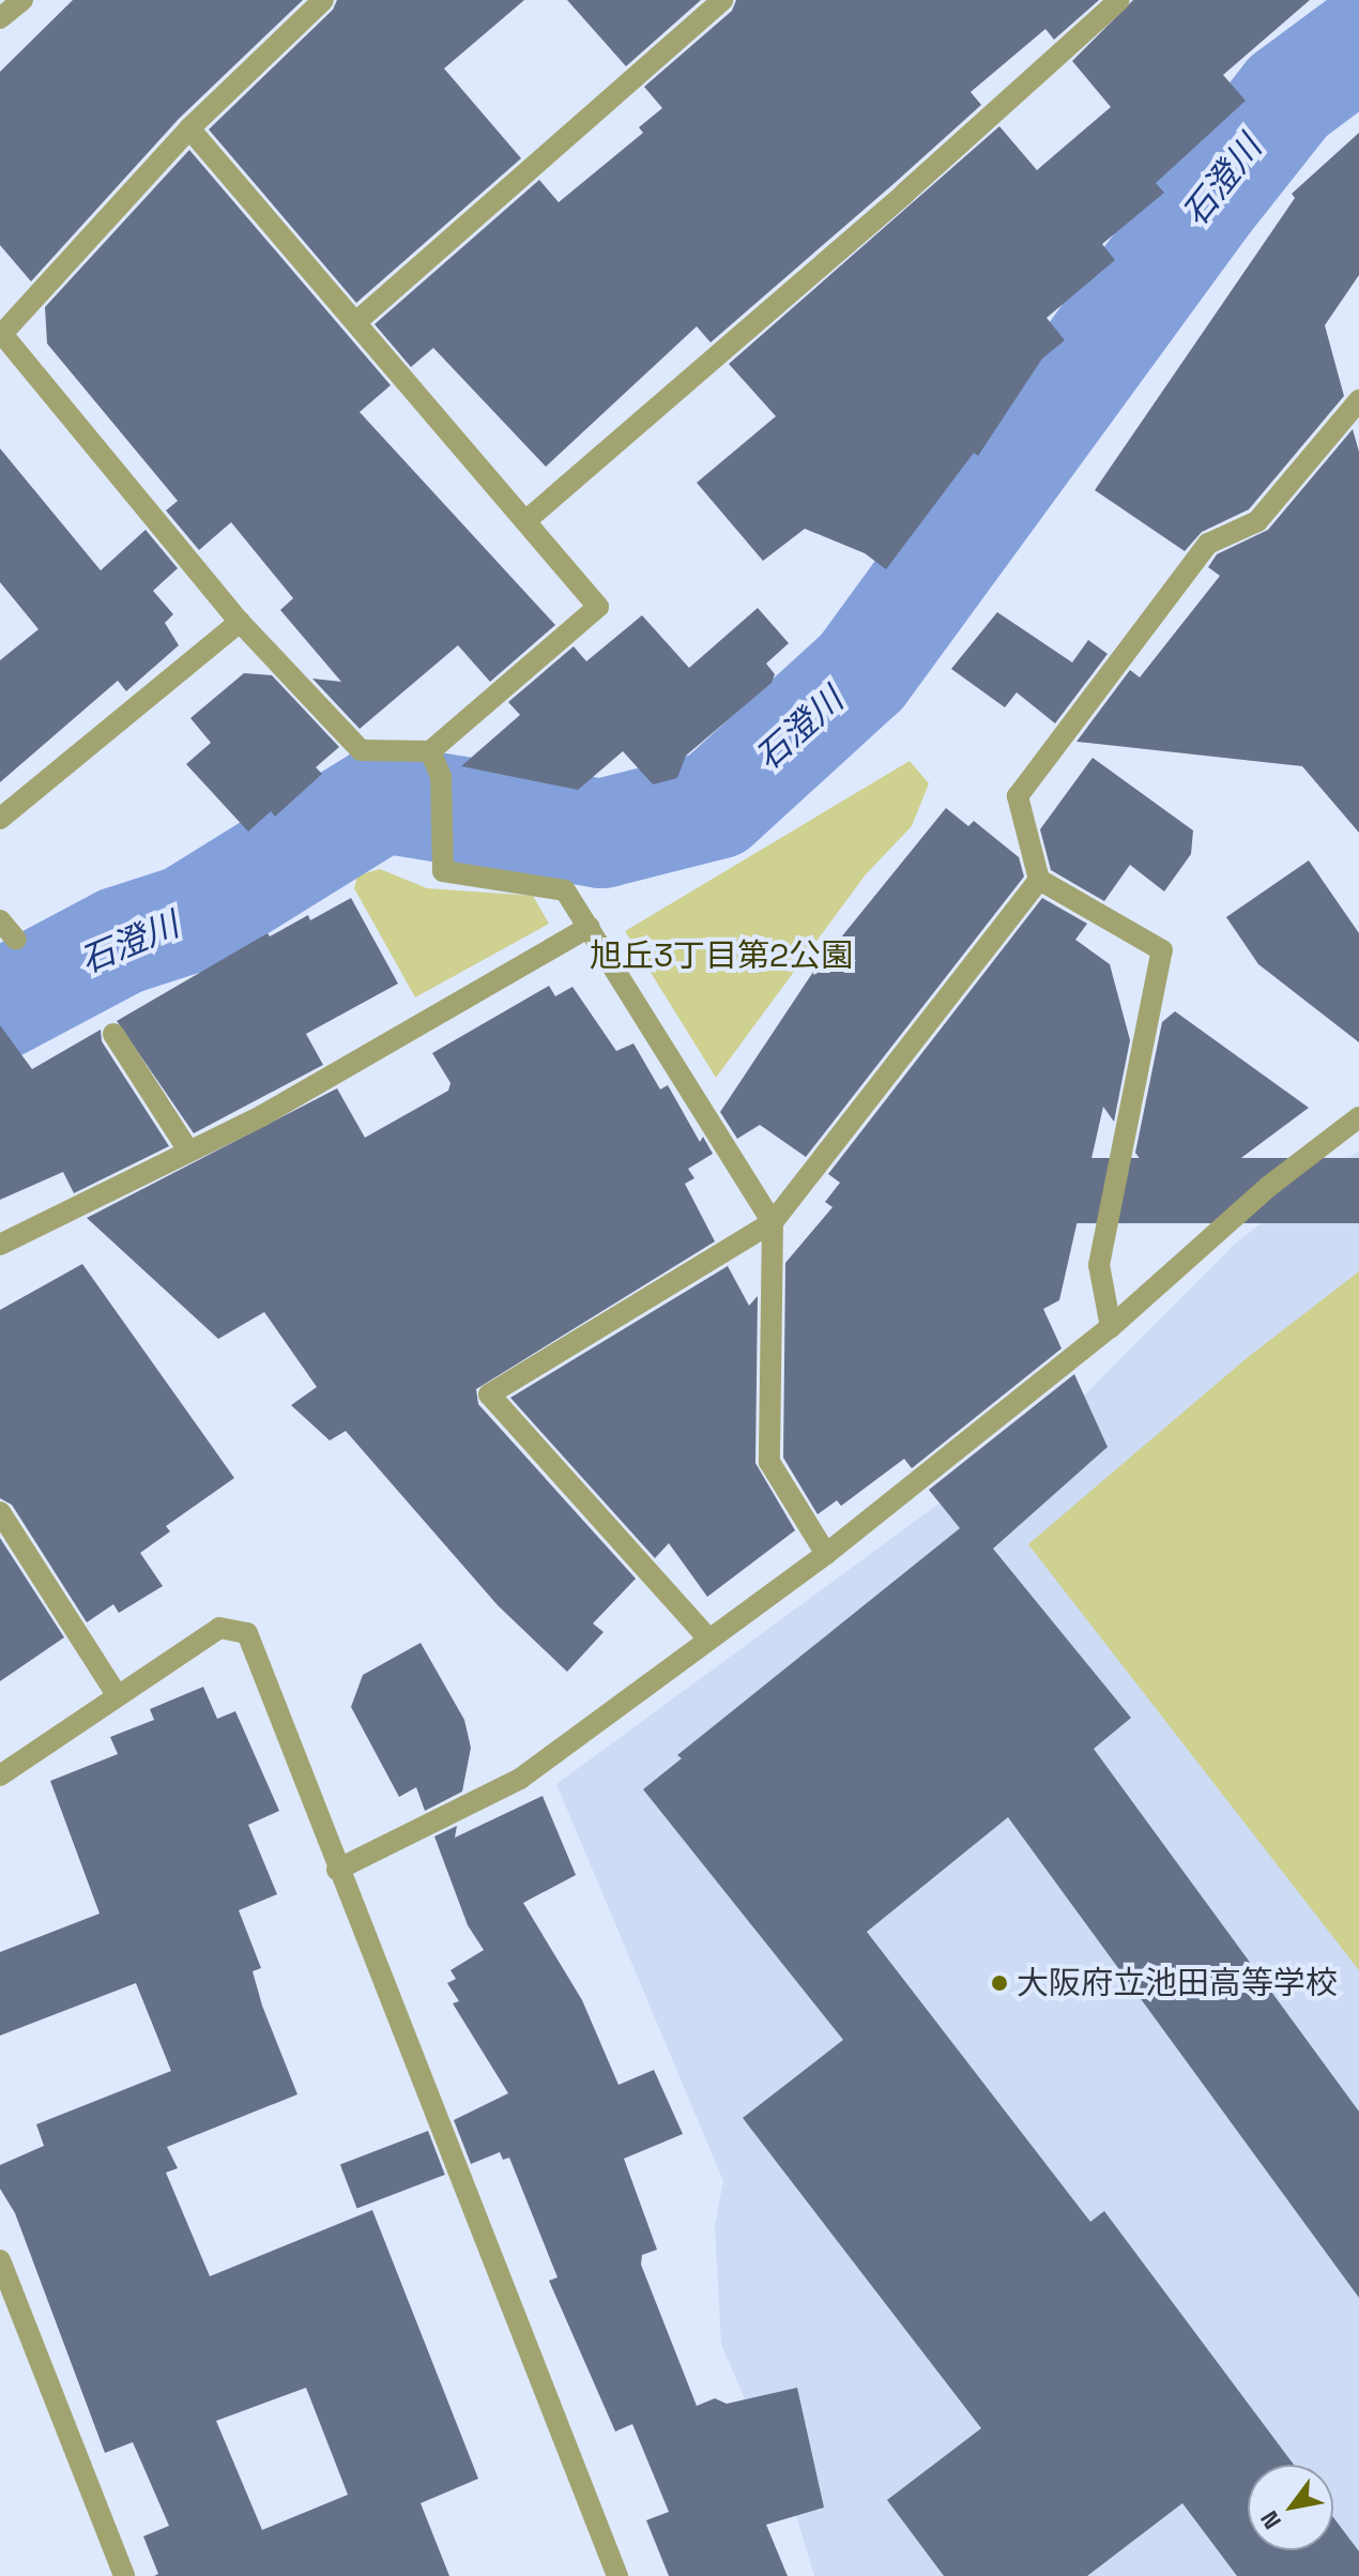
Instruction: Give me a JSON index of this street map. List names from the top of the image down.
{
  "water": ["石澄川"],
  "parks": ["旭丘3丁目第2公園"],
  "places": ["大阪府立池田高等学校"],
  "north": "bottom left"
}
